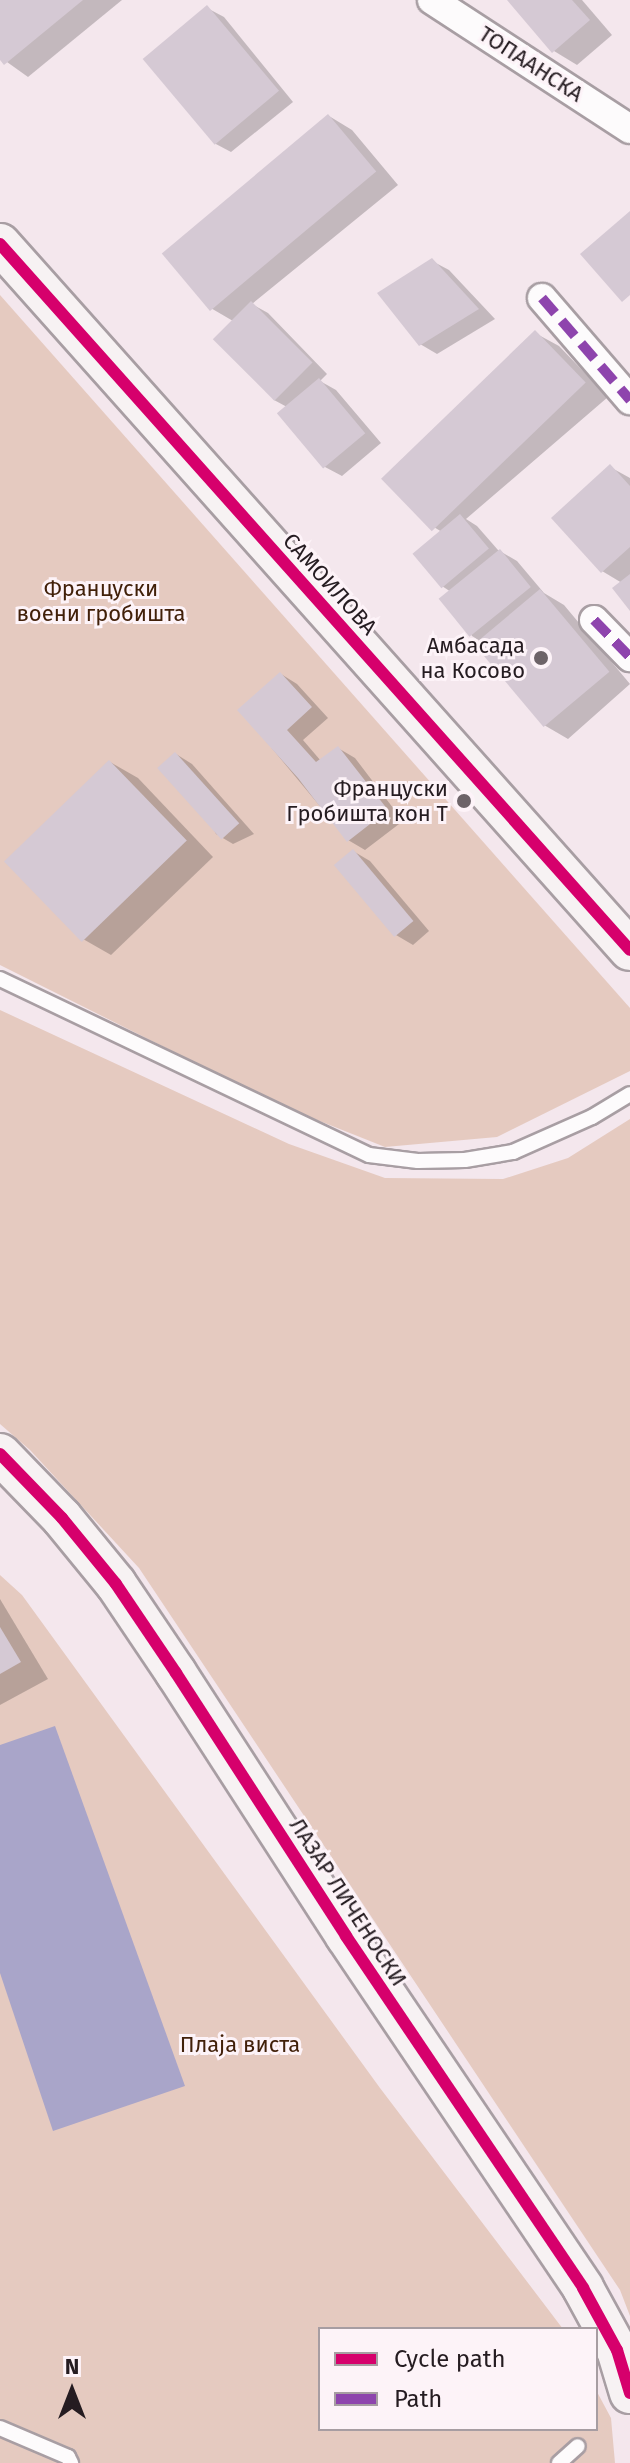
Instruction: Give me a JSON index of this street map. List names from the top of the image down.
{
  "streets": {
    "street": ["ТОПААНСКА", "САМОИЛОВА", "ЛАЗАР ЛИЧЕНОСКИ"]
  },
  "parks": ["Француски воени гробишта", "Плаја виста"],
  "places": ["Амбасада на Косово", "Француски Гробишта кон Т"],
  "legend": ["Cycle path", "Path"],
  "north": "top"
}
